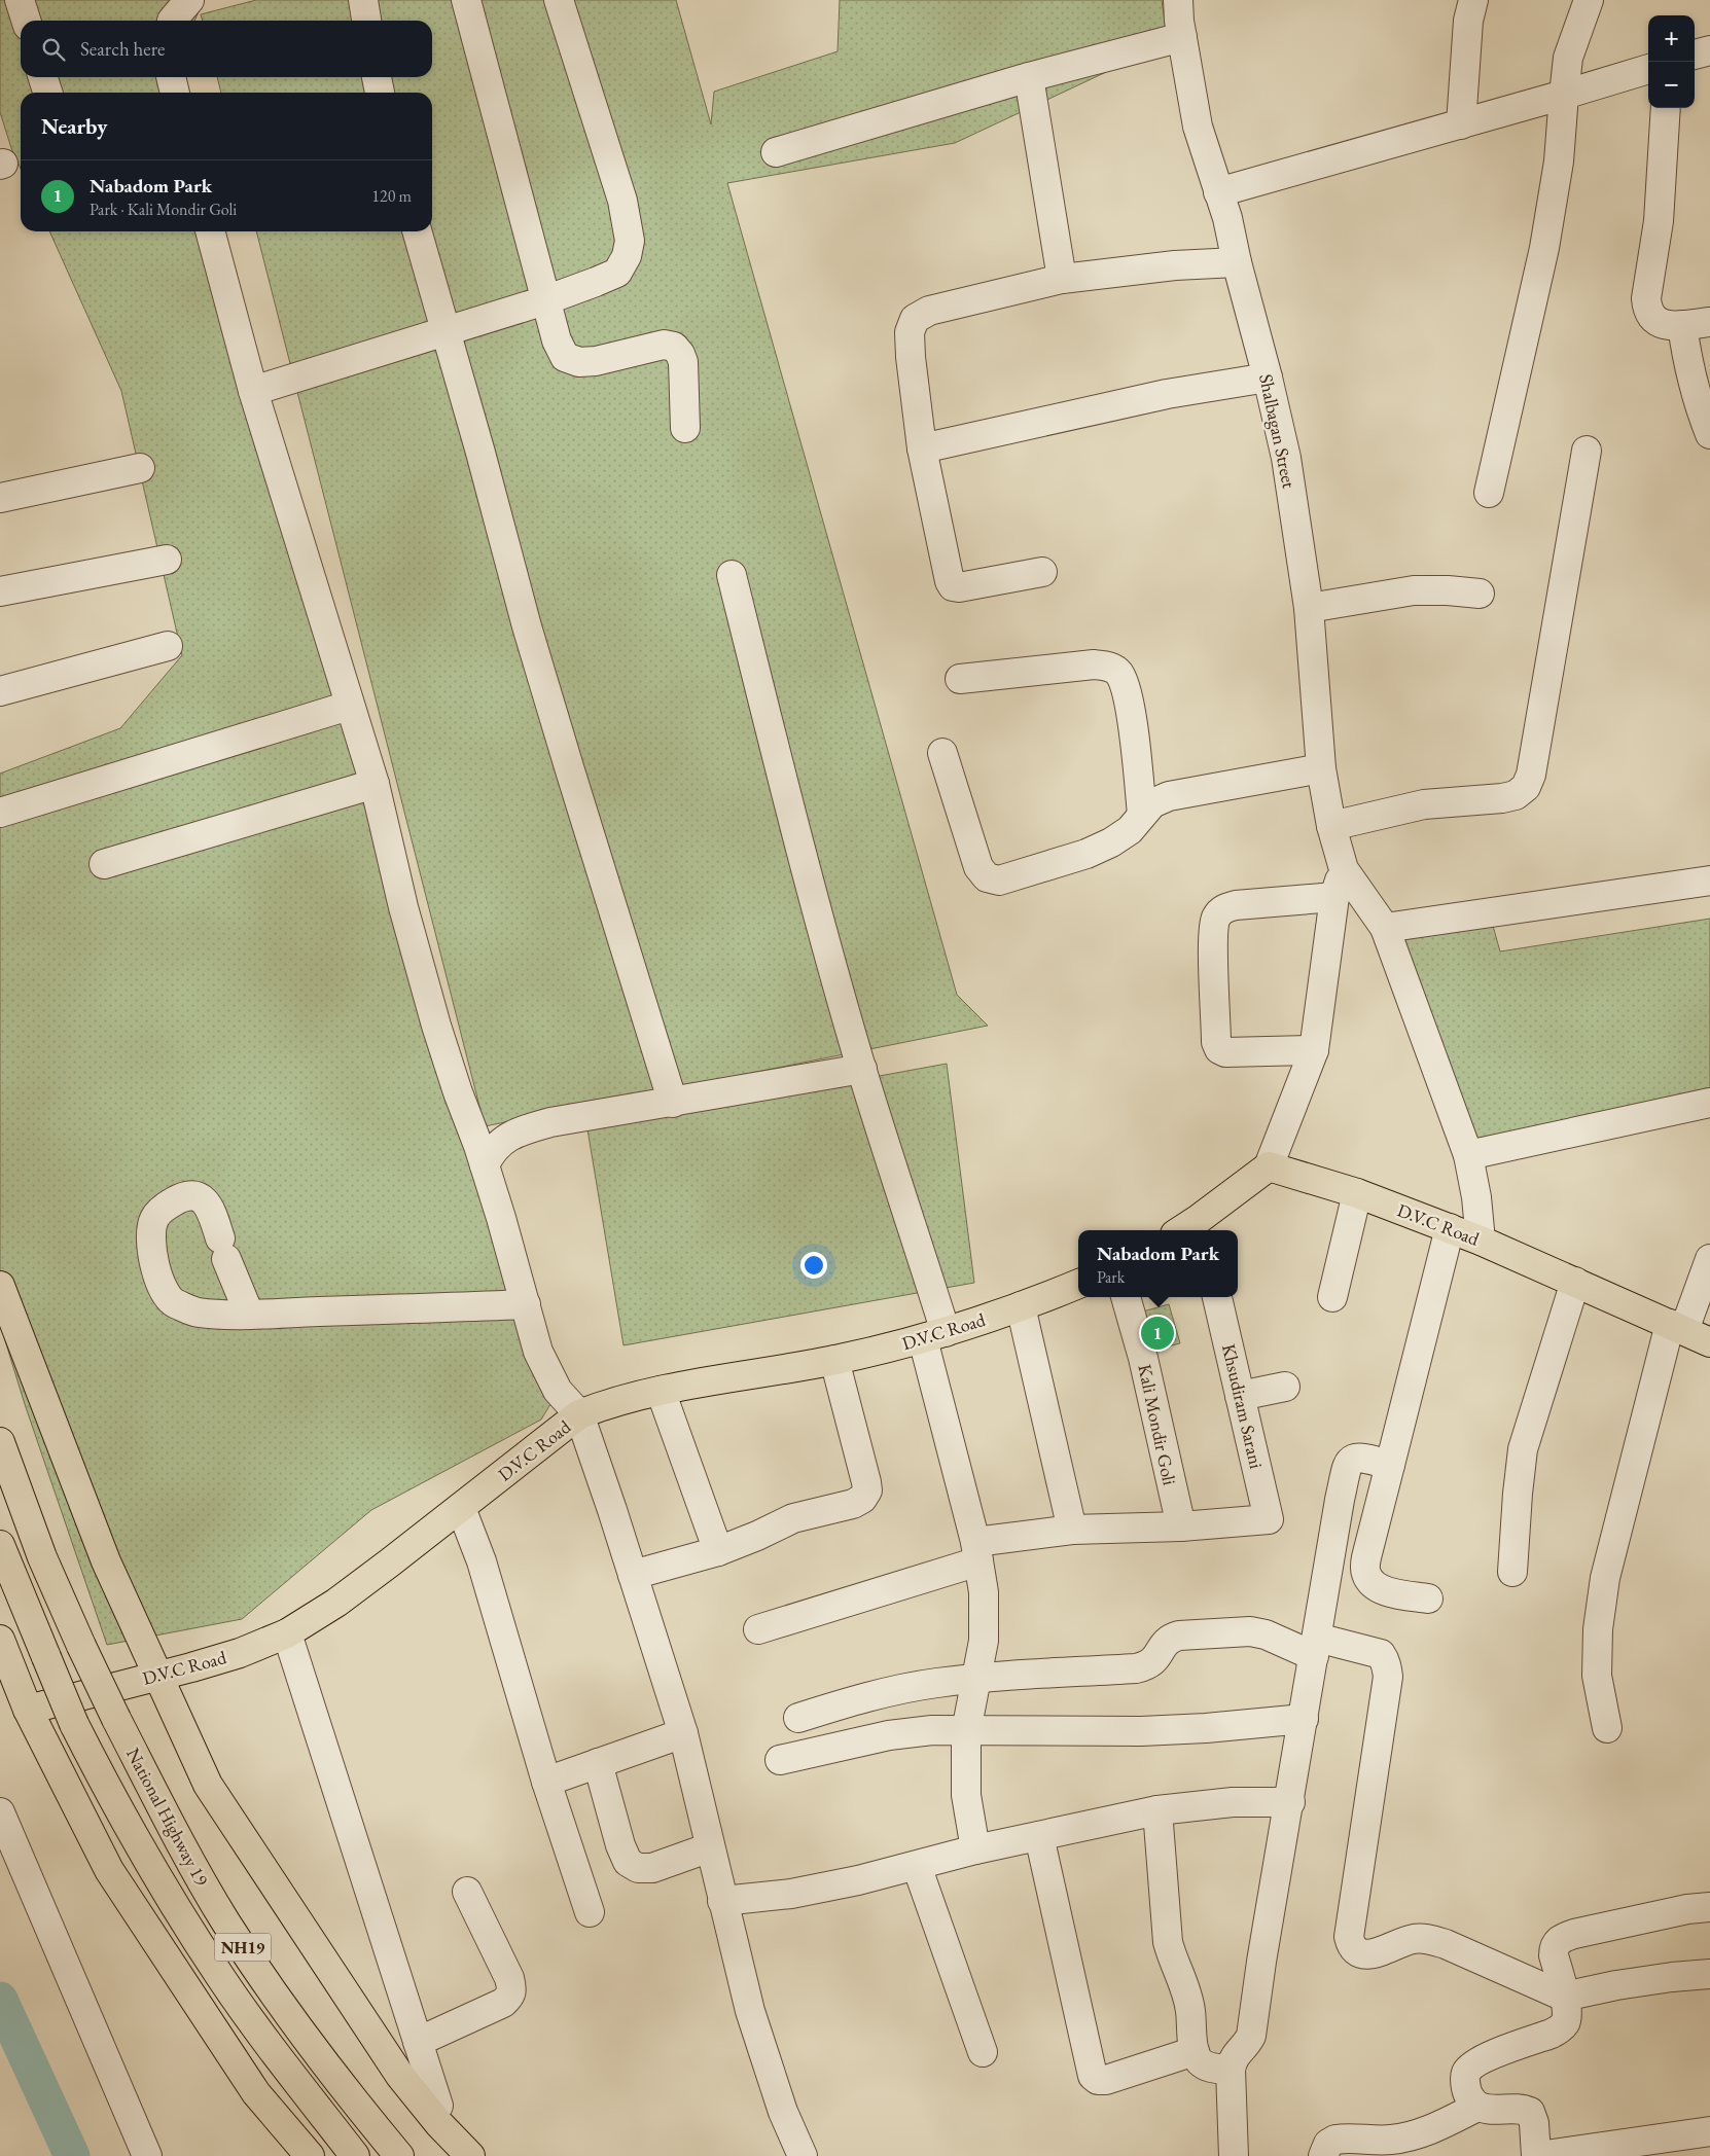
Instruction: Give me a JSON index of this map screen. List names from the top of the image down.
{
  "streets": {
    "main road": ["D.V.C Road", "National Highway 19", "NH19"],
    "street": ["Shalbagan Street", "Khsudiram Sarani", "Kali Mondir Goli"]
  },
  "crossings": [
    ["Shalbagan Street", "D.V.C Road"],
    ["Khsudiram Sarani", "Kali Mondir Goli"]
  ],
  "page": {
    "map_buttons": ["+", "−"],
    "search": "Search here",
    "heading": "Nearby",
    "list": [
      {
        "mark": "1",
        "name": "Nabadom Park",
        "note": "Park · Kali Mondir Goli",
        "value": "120 m"
      }
    ],
    "popup": ["Nabadom Park", "Park"],
    "pins": "1"
  }
}
